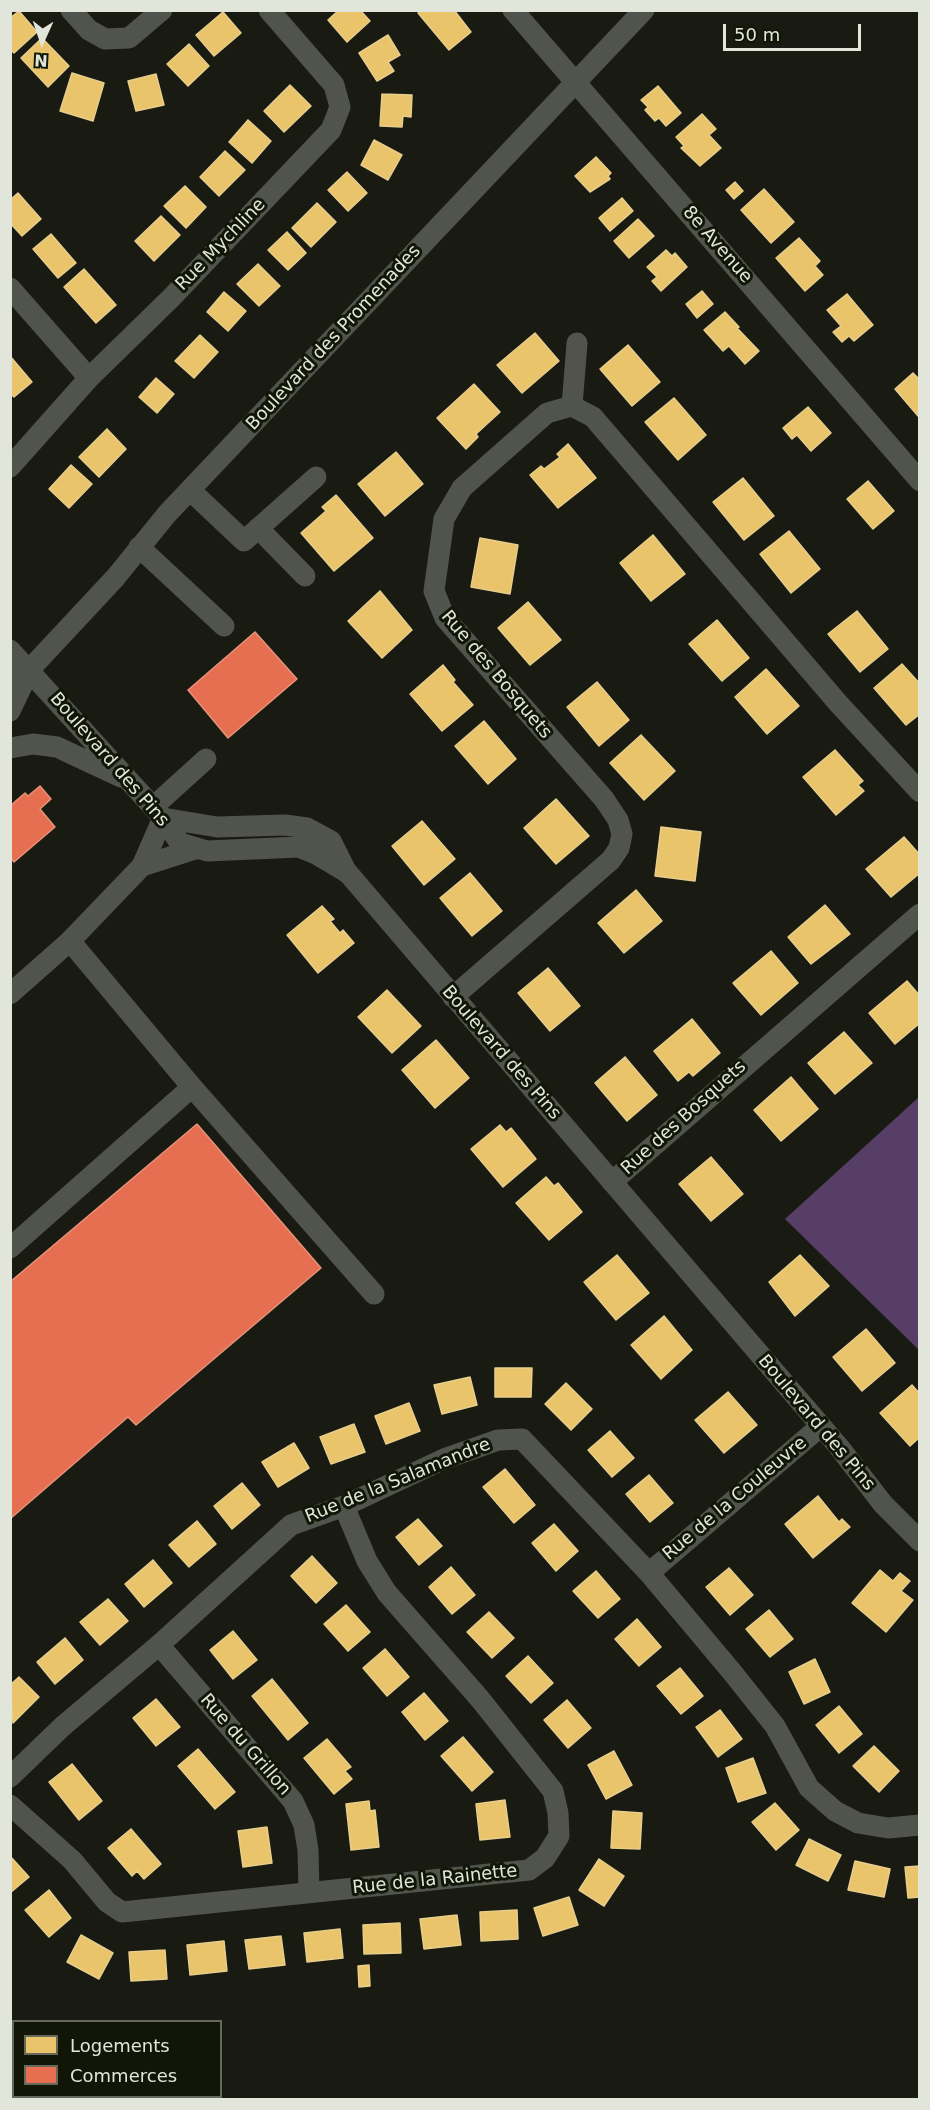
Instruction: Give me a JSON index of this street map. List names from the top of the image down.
{
  "streets": {
    "street": [
      "Rue Mychline",
      "8e Avenue",
      "Boulevard des Promenades",
      "Rue des Bosquets",
      "Boulevard des Pins",
      "Rue de la Salamandre",
      "Rue de la Couleuvre",
      "Rue du Grillon",
      "Rue de la Rainette"
    ]
  },
  "crossings": [
    ["8e Avenue", "Boulevard des Promenades"],
    ["Boulevard des Promenades", "Boulevard des Pins"],
    ["Rue des Bosquets", "Boulevard des Pins"],
    ["Boulevard des Pins", "Rue de la Couleuvre"],
    ["Rue de la Salamandre", "Rue de la Couleuvre"],
    ["Rue de la Salamandre", "Rue du Grillon"],
    ["Rue de la Salamandre", "Rue de la Rainette"],
    ["Rue du Grillon", "Rue de la Rainette"]
  ],
  "legend": ["Logements", "Commerces"],
  "scale_bar": "50 m",
  "north": "bottom"
}
